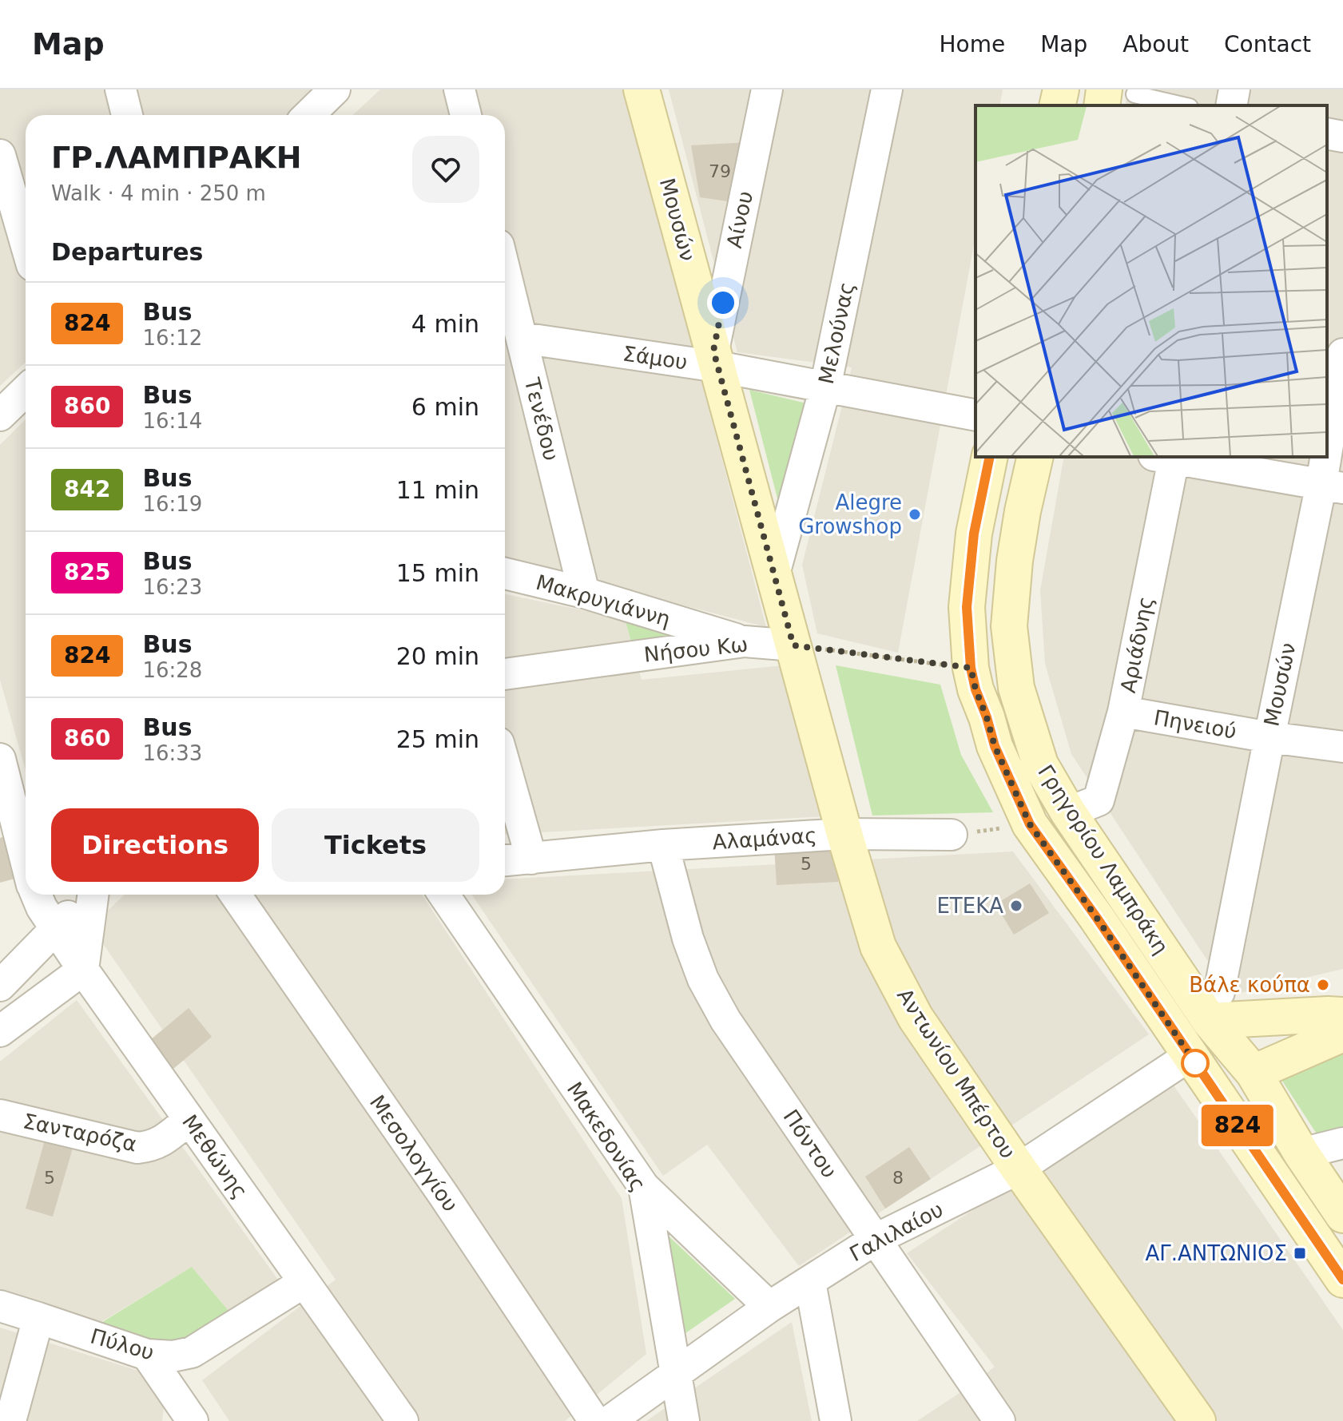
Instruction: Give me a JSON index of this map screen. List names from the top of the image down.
{
  "streets": {
    "main road": ["Μουσών", "Γρηγορίου Λαμπράκη", "Αντωνίου Μπέρτου"],
    "street": [
      "Αίνου",
      "Μελούνας",
      "Σάμου",
      "Τενέδου",
      "Μακρυγιάννη",
      "Αριάδνης",
      "Νήσου Κω",
      "Πηνειού",
      "Αλαμάνας",
      "Σανταρόζα",
      "Μακεδονίας",
      "Πόντου",
      "Μεσολογγίου",
      "Μεθώνης",
      "Γαλιλαίου",
      "Πύλου"
    ]
  },
  "crossings": [
    ["Μουσών", "Αίνου"],
    ["Μουσών", "Μελούνας"],
    ["Μουσών", "Σάμου"],
    ["Μουσών", "Νήσου Κω"],
    ["Μουσών", "Πηνειού"],
    ["Μουσών", "Γρηγορίου Λαμπράκη"],
    ["Μουσών", "Αντωνίου Μπέρτου"],
    ["Αίνου", "Σάμου"],
    ["Μελούνας", "Σάμου"],
    ["Σάμου", "Τενέδου"],
    ["Τενέδου", "Μακρυγιάννη"],
    ["Μακρυγιάννη", "Νήσου Κω"],
    ["Αριάδνης", "Πηνειού"],
    ["Αριάδνης", "Γρηγορίου Λαμπράκη"],
    ["Νήσου Κω", "Αντωνίου Μπέρτου"],
    ["Αλαμάνας", "Αντωνίου Μπέρτου"],
    ["Αλαμάνας", "Πόντου"],
    ["Γρηγορίου Λαμπράκη", "Γαλιλαίου"],
    ["Αντωνίου Μπέρτου", "Γαλιλαίου"],
    ["Σανταρόζα", "Μεθώνης"],
    ["Μακεδονίας", "Γαλιλαίου"],
    ["Πόντου", "Γαλιλαίου"],
    ["Μεθώνης", "Πύλου"]
  ],
  "places": {
    "other": ["Alegre Growshop", "ΕΤΕΚΑ", "Βάλε κούπα"],
    "transit": ["ΑΓ.ΑΝΤΩΝΙΟΣ"]
  },
  "lines": ["bus line 824"],
  "house_numbers": [
    "79",
    "5",
    "5",
    "8"
  ],
  "page": {
    "header": "Map",
    "nav": [
      "Home",
      "Map",
      "About",
      "Contact"
    ],
    "on_map": "824",
    "heading": [
      ["ΓΡ.ΛΑΜΠΡΑΚΗ", "Walk · 4 min · 250 m"],
      "Departures"
    ],
    "list": [
      {
        "mark": "824",
        "name": "Bus",
        "note": "16:12",
        "value": "4 min"
      },
      {
        "mark": "860",
        "name": "Bus",
        "note": "16:14",
        "value": "6 min"
      },
      {
        "mark": "842",
        "name": "Bus",
        "note": "16:19",
        "value": "11 min"
      },
      {
        "mark": "825",
        "name": "Bus",
        "note": "16:23",
        "value": "15 min"
      },
      {
        "mark": "824",
        "name": "Bus",
        "note": "16:28",
        "value": "20 min"
      },
      {
        "mark": "860",
        "name": "Bus",
        "note": "16:33",
        "value": "25 min"
      }
    ],
    "buttons": ["Directions", "Tickets"]
  }
}
